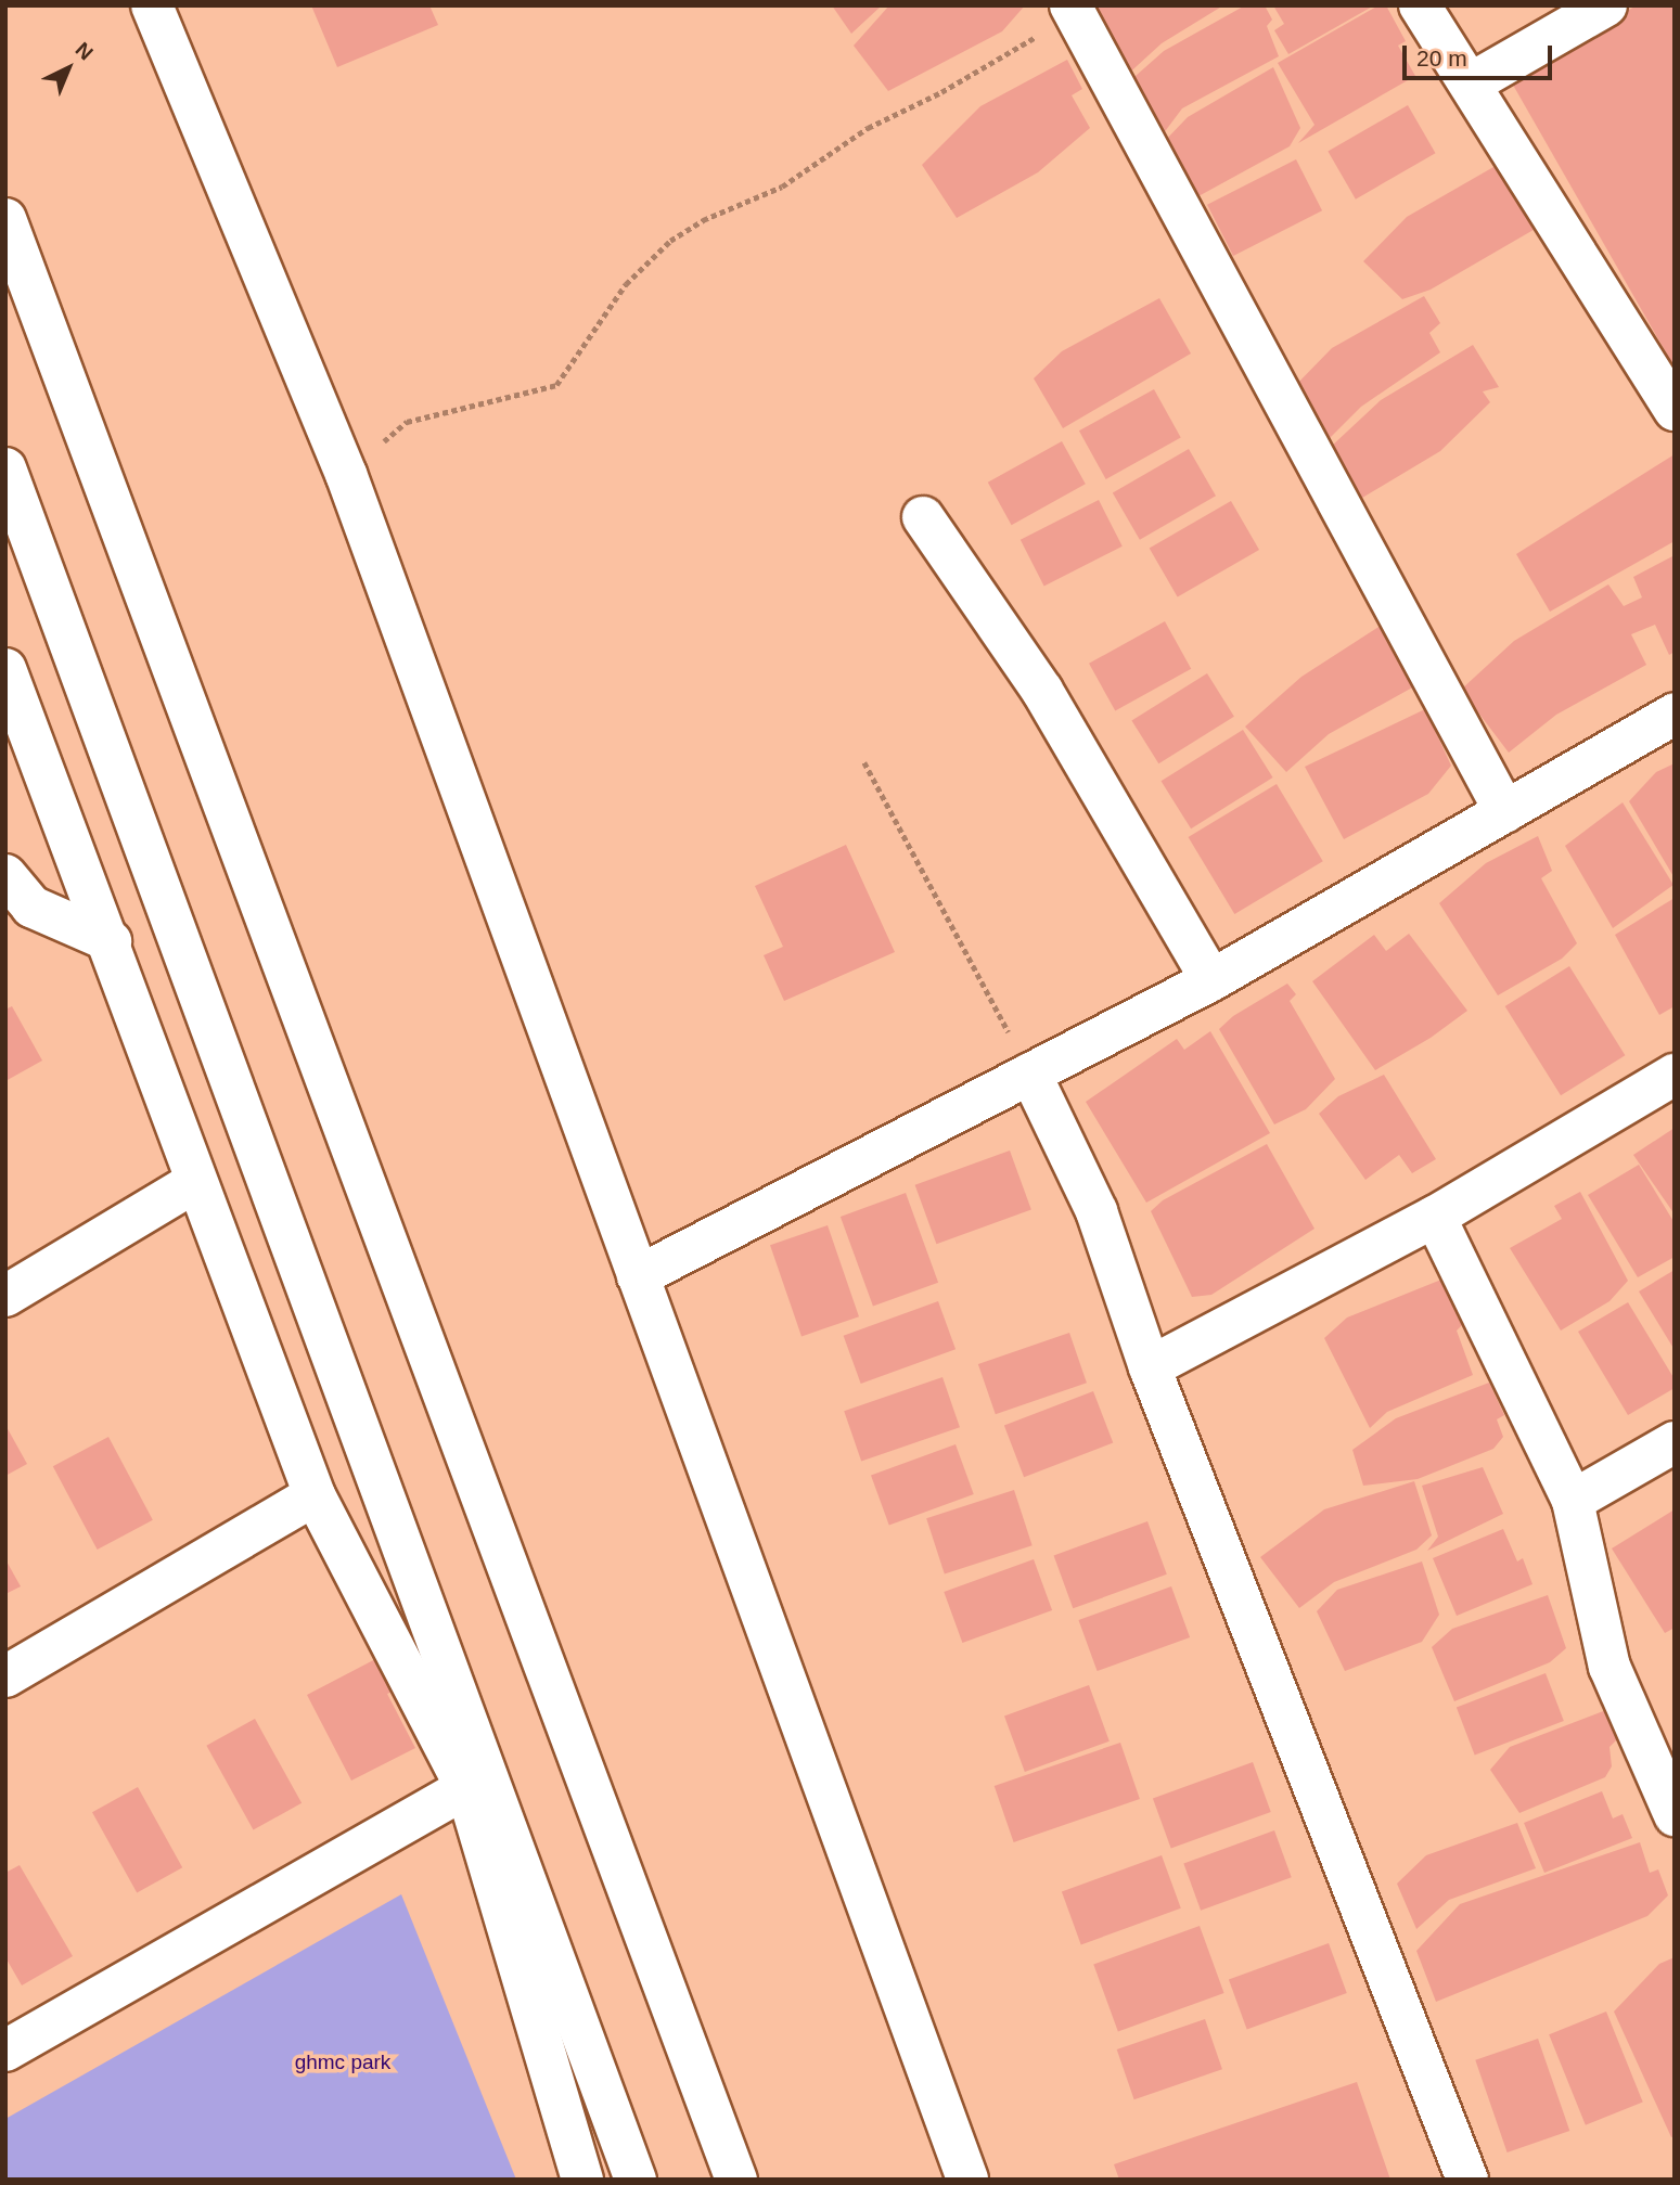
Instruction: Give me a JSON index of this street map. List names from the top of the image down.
{
  "parks": ["ghmc park"],
  "scale_bar": "20 m",
  "north": "top right"
}
